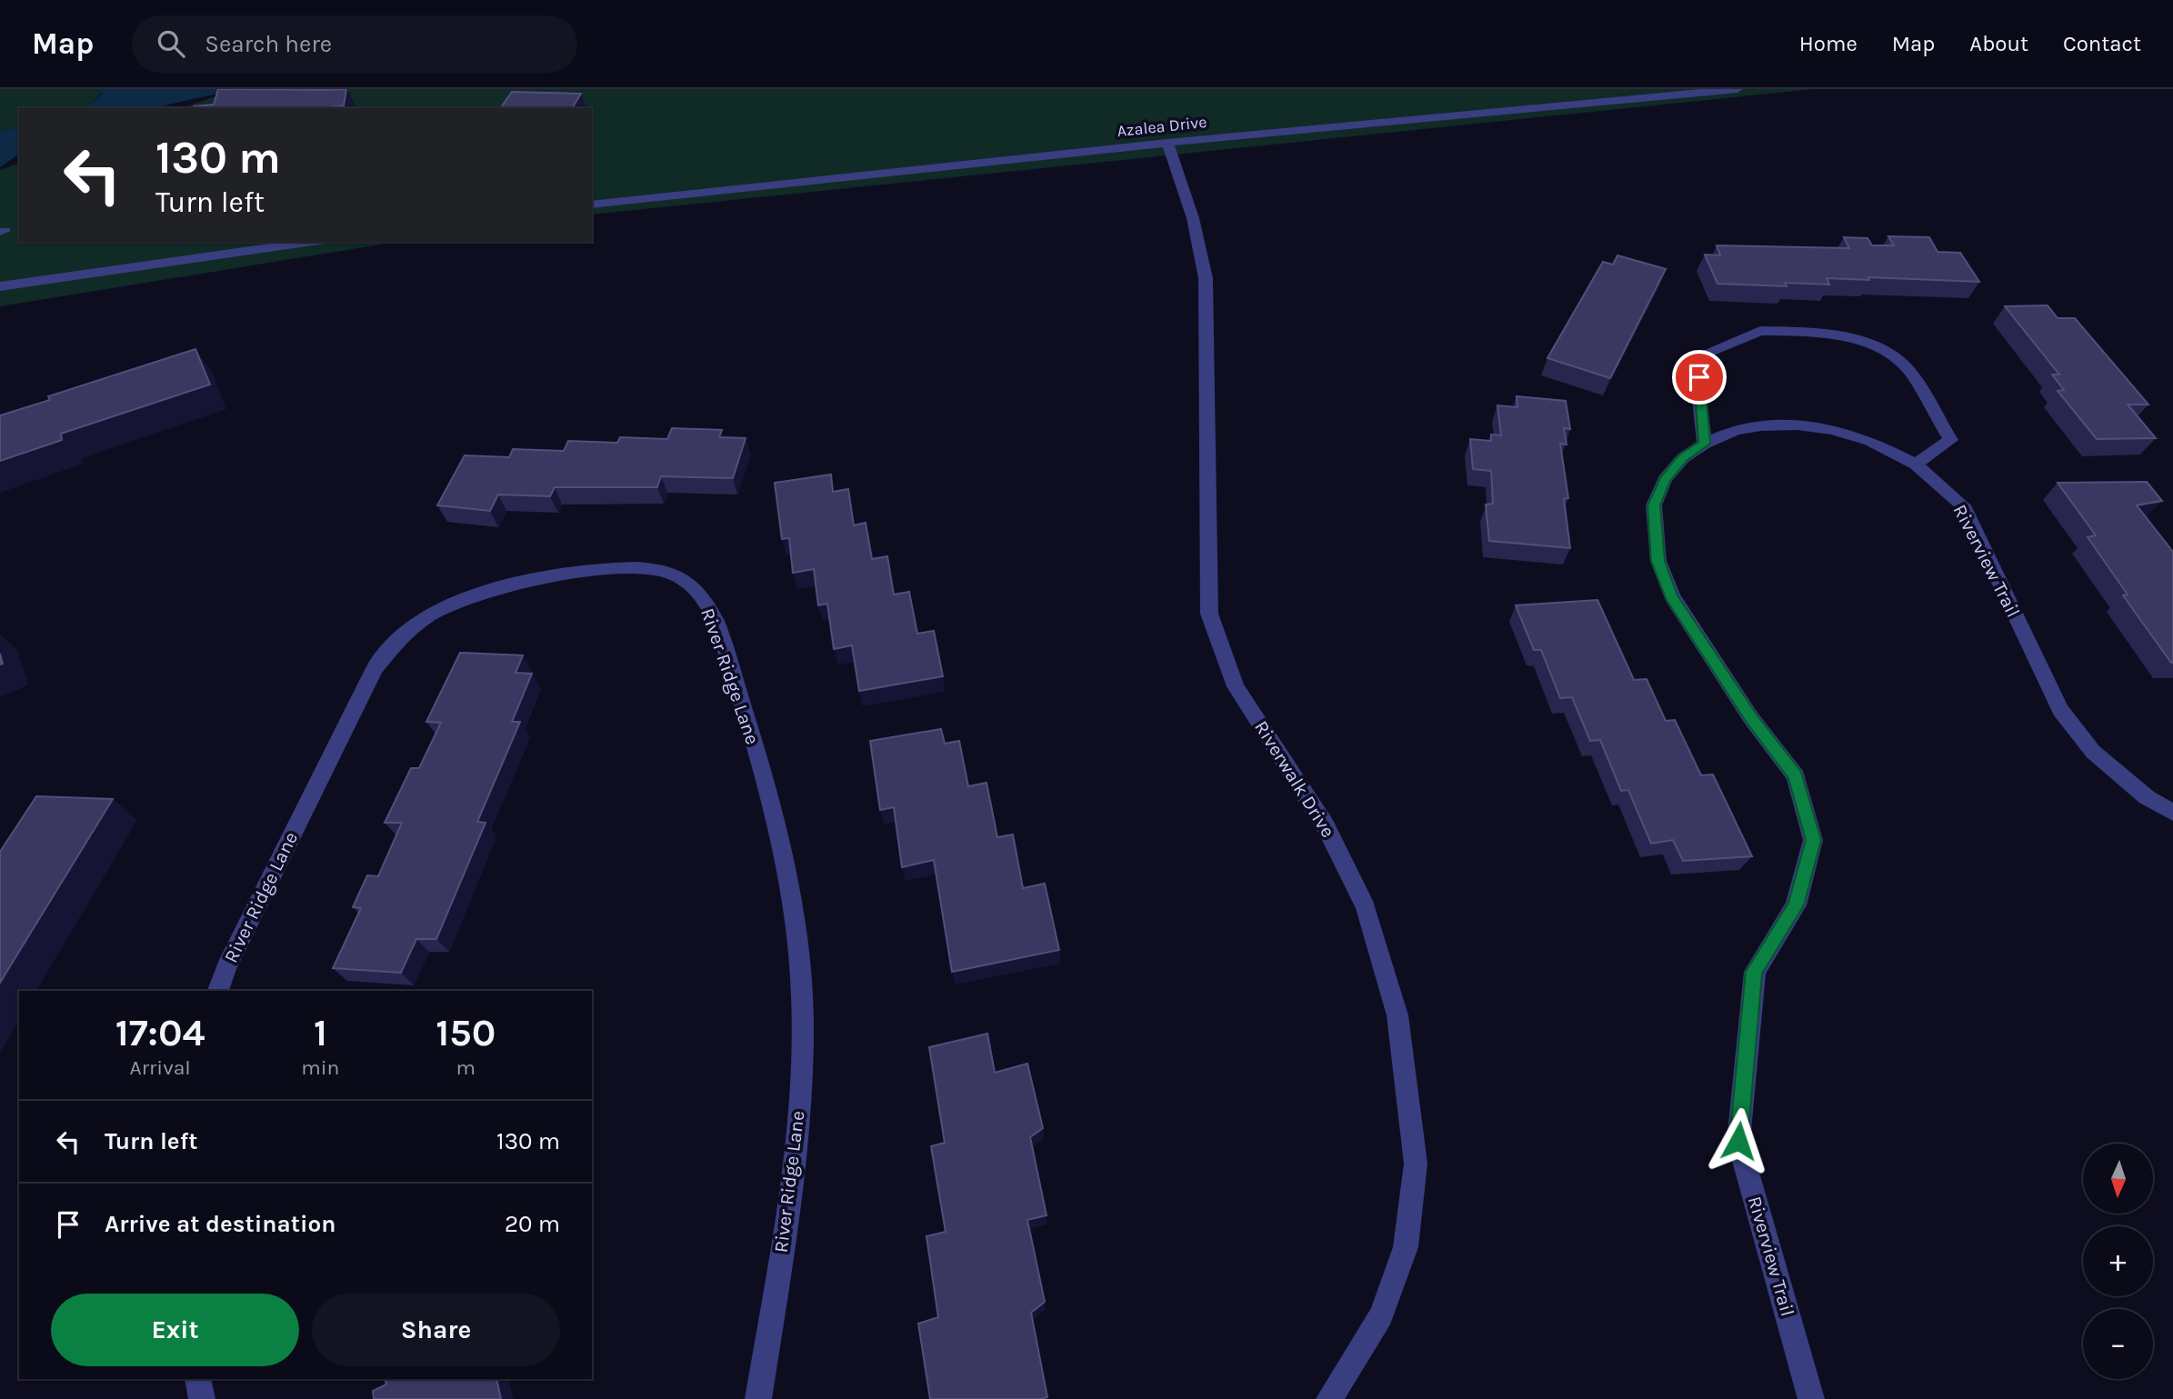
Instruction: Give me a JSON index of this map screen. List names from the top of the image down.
{
  "streets": {
    "street": [
      "Azalea Drive",
      "Riverview Trail",
      "River Ridge Lane",
      "Riverwalk Drive"
    ]
  },
  "crossings": [
    ["Azalea Drive", "Riverwalk Drive"]
  ],
  "north": "bottom",
  "page": {
    "header": "Map",
    "search": "Search here",
    "nav": [
      "Home",
      "Map",
      "About",
      "Contact"
    ],
    "turn": ["130 m", "Turn left"],
    "eta": [
      "17:04",
      "Arrival",
      "1",
      "min",
      "150",
      "m"
    ],
    "list": [
      {
        "name": "Turn left",
        "value": "130 m"
      },
      {
        "name": "Arrive at destination",
        "value": "20 m"
      }
    ],
    "map_buttons": ["+", "−"],
    "buttons": ["Exit", "Share"]
  }
}
